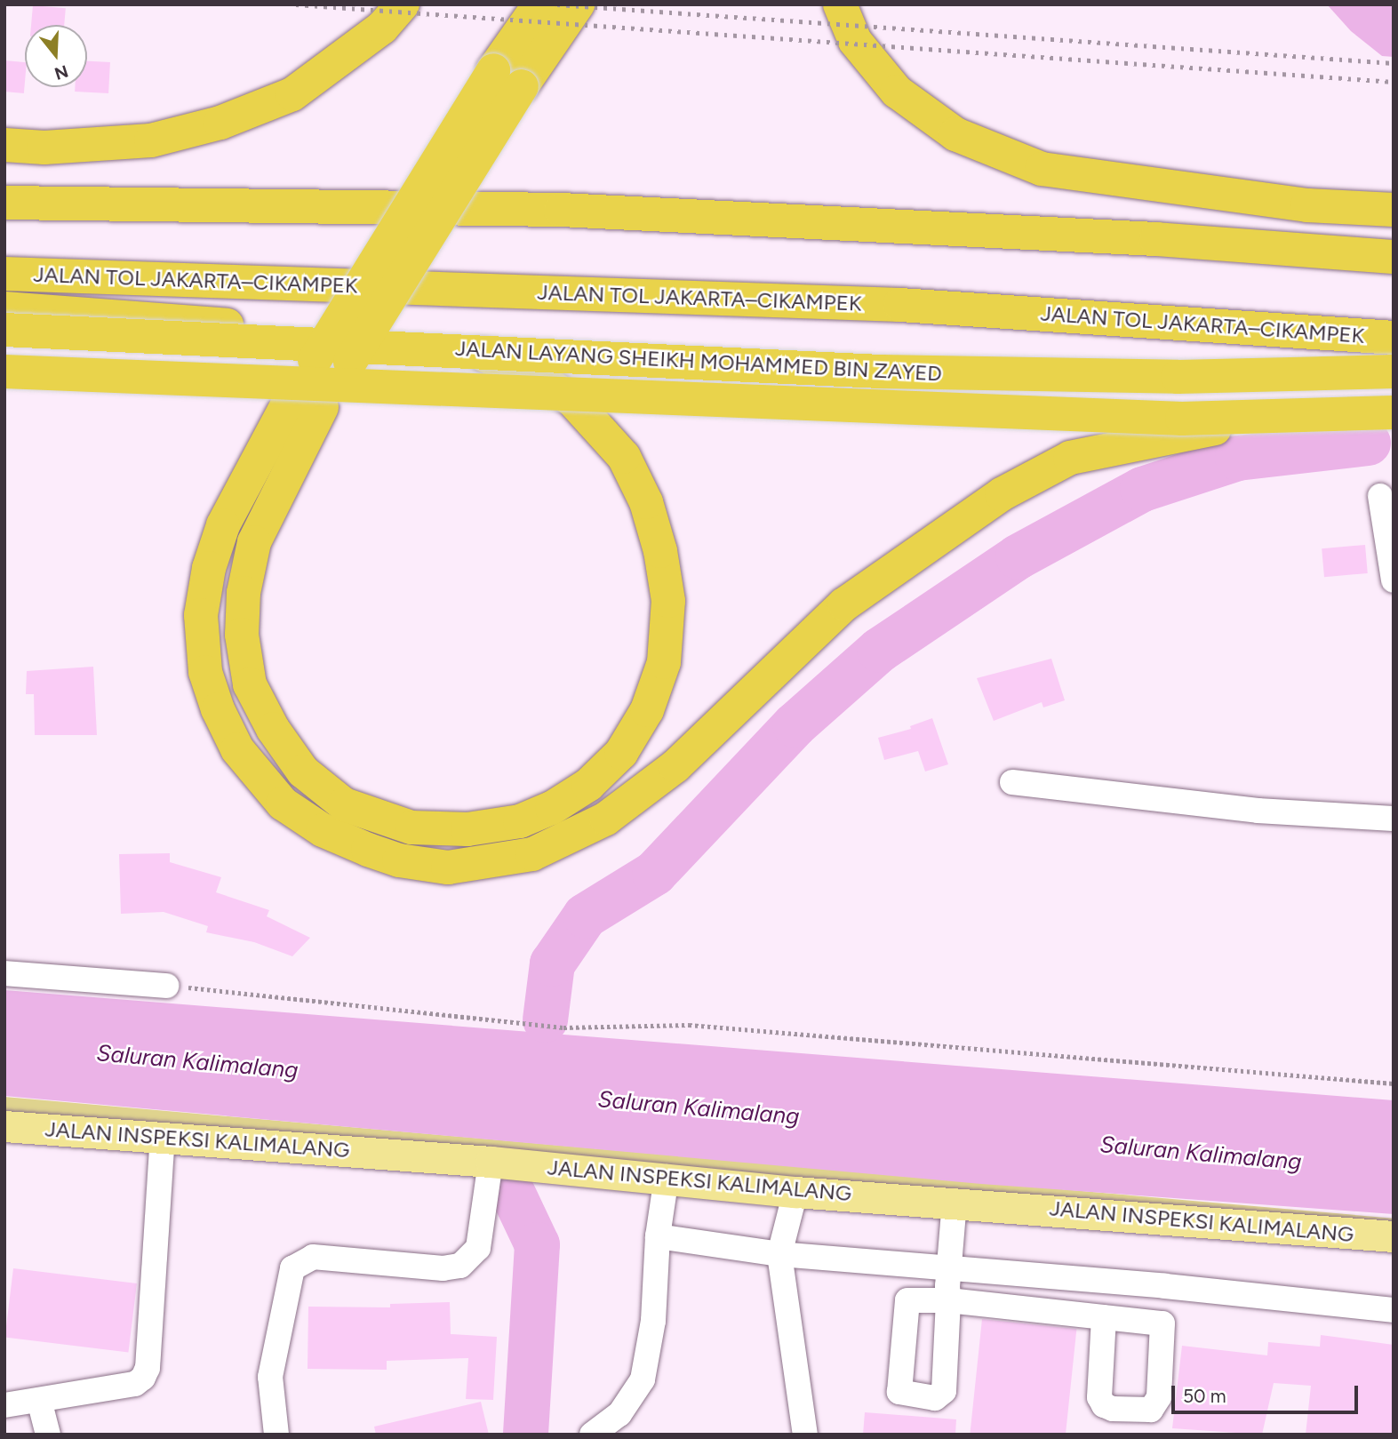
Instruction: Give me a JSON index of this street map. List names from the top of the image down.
{
  "streets": {
    "highway": ["JALAN TOL JAKARTA–CIKAMPEK", "JALAN LAYANG SHEIKH MOHAMMED BIN ZAYED"],
    "main road": ["JALAN INSPEKSI KALIMALANG"]
  },
  "water": ["Saluran Kalimalang"],
  "scale_bar": "50 m",
  "north": "bottom"
}
